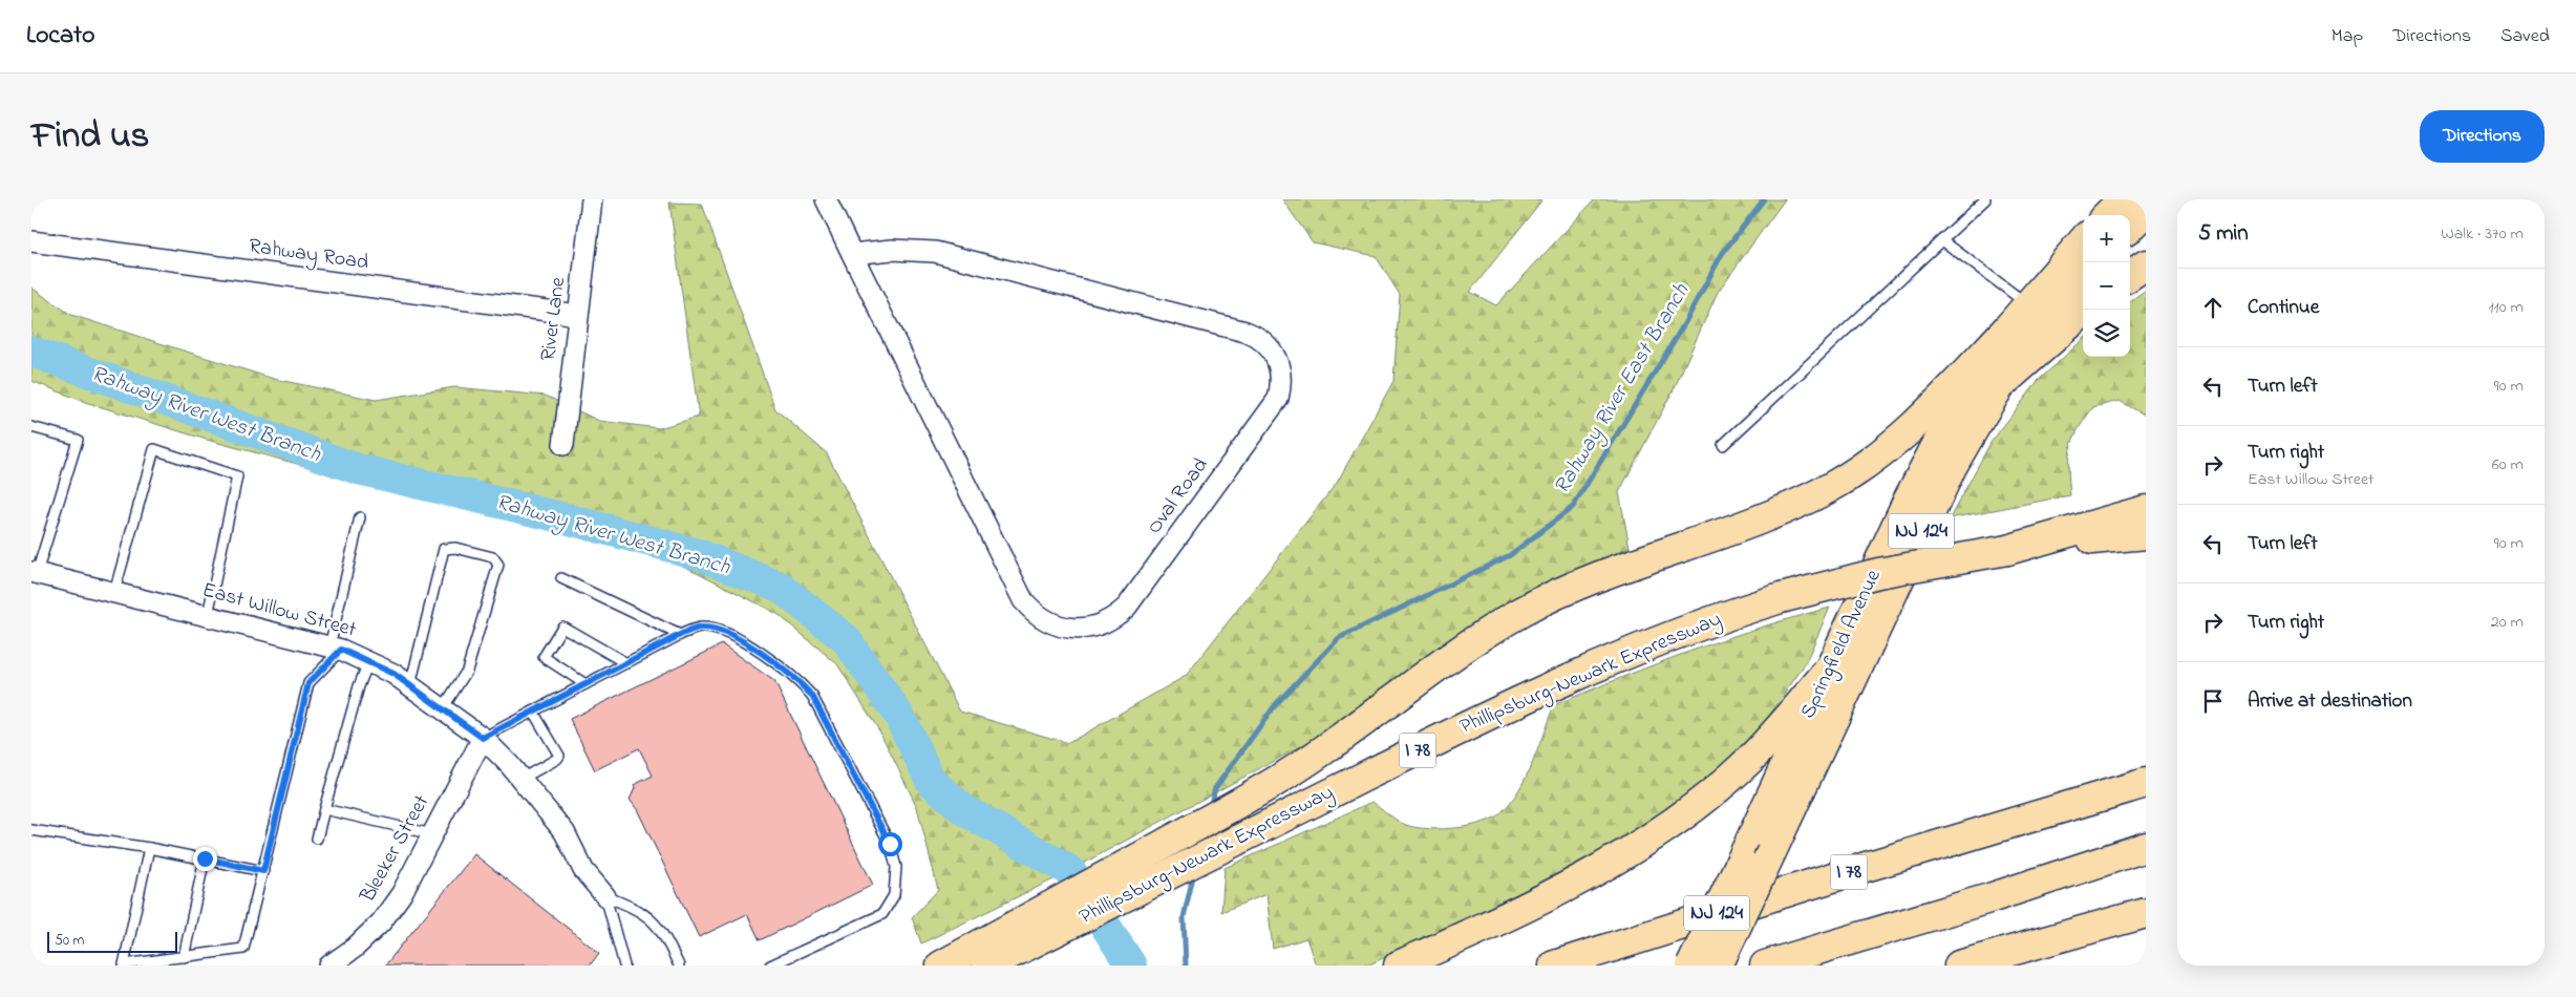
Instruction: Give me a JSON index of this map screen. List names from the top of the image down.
{
  "streets": {
    "main road": [
      "NJ 124",
      "Springfield Avenue",
      "Phillipsburg-Newark Expressway",
      "I 78"
    ],
    "street": [
      "Rahway Road",
      "River Lane",
      "Oval Road",
      "East Willow Street",
      "Bleeker Street"
    ]
  },
  "crossings": [
    ["Rahway Road", "River Lane"],
    ["East Willow Street", "Bleeker Street"]
  ],
  "water": ["Rahway River East Branch", "Rahway River West Branch"],
  "scale_bar": "50 m",
  "page": {
    "header": "Locato",
    "nav": ["Map", "Directions", "Saved"],
    "title": "Find us",
    "buttons": "Directions",
    "heading": ["5 min", "Walk · 370 m"],
    "map_buttons": ["+", "−"],
    "list": [
      ["Continue", "110 m"],
      ["Turn left", "90 m"],
      ["Turn right", "East Willow Street", "60 m"],
      ["Turn left", "90 m"],
      ["Turn right", "20 m"],
      "Arrive at destination"
    ],
    "scale": "50 m"
  }
}
